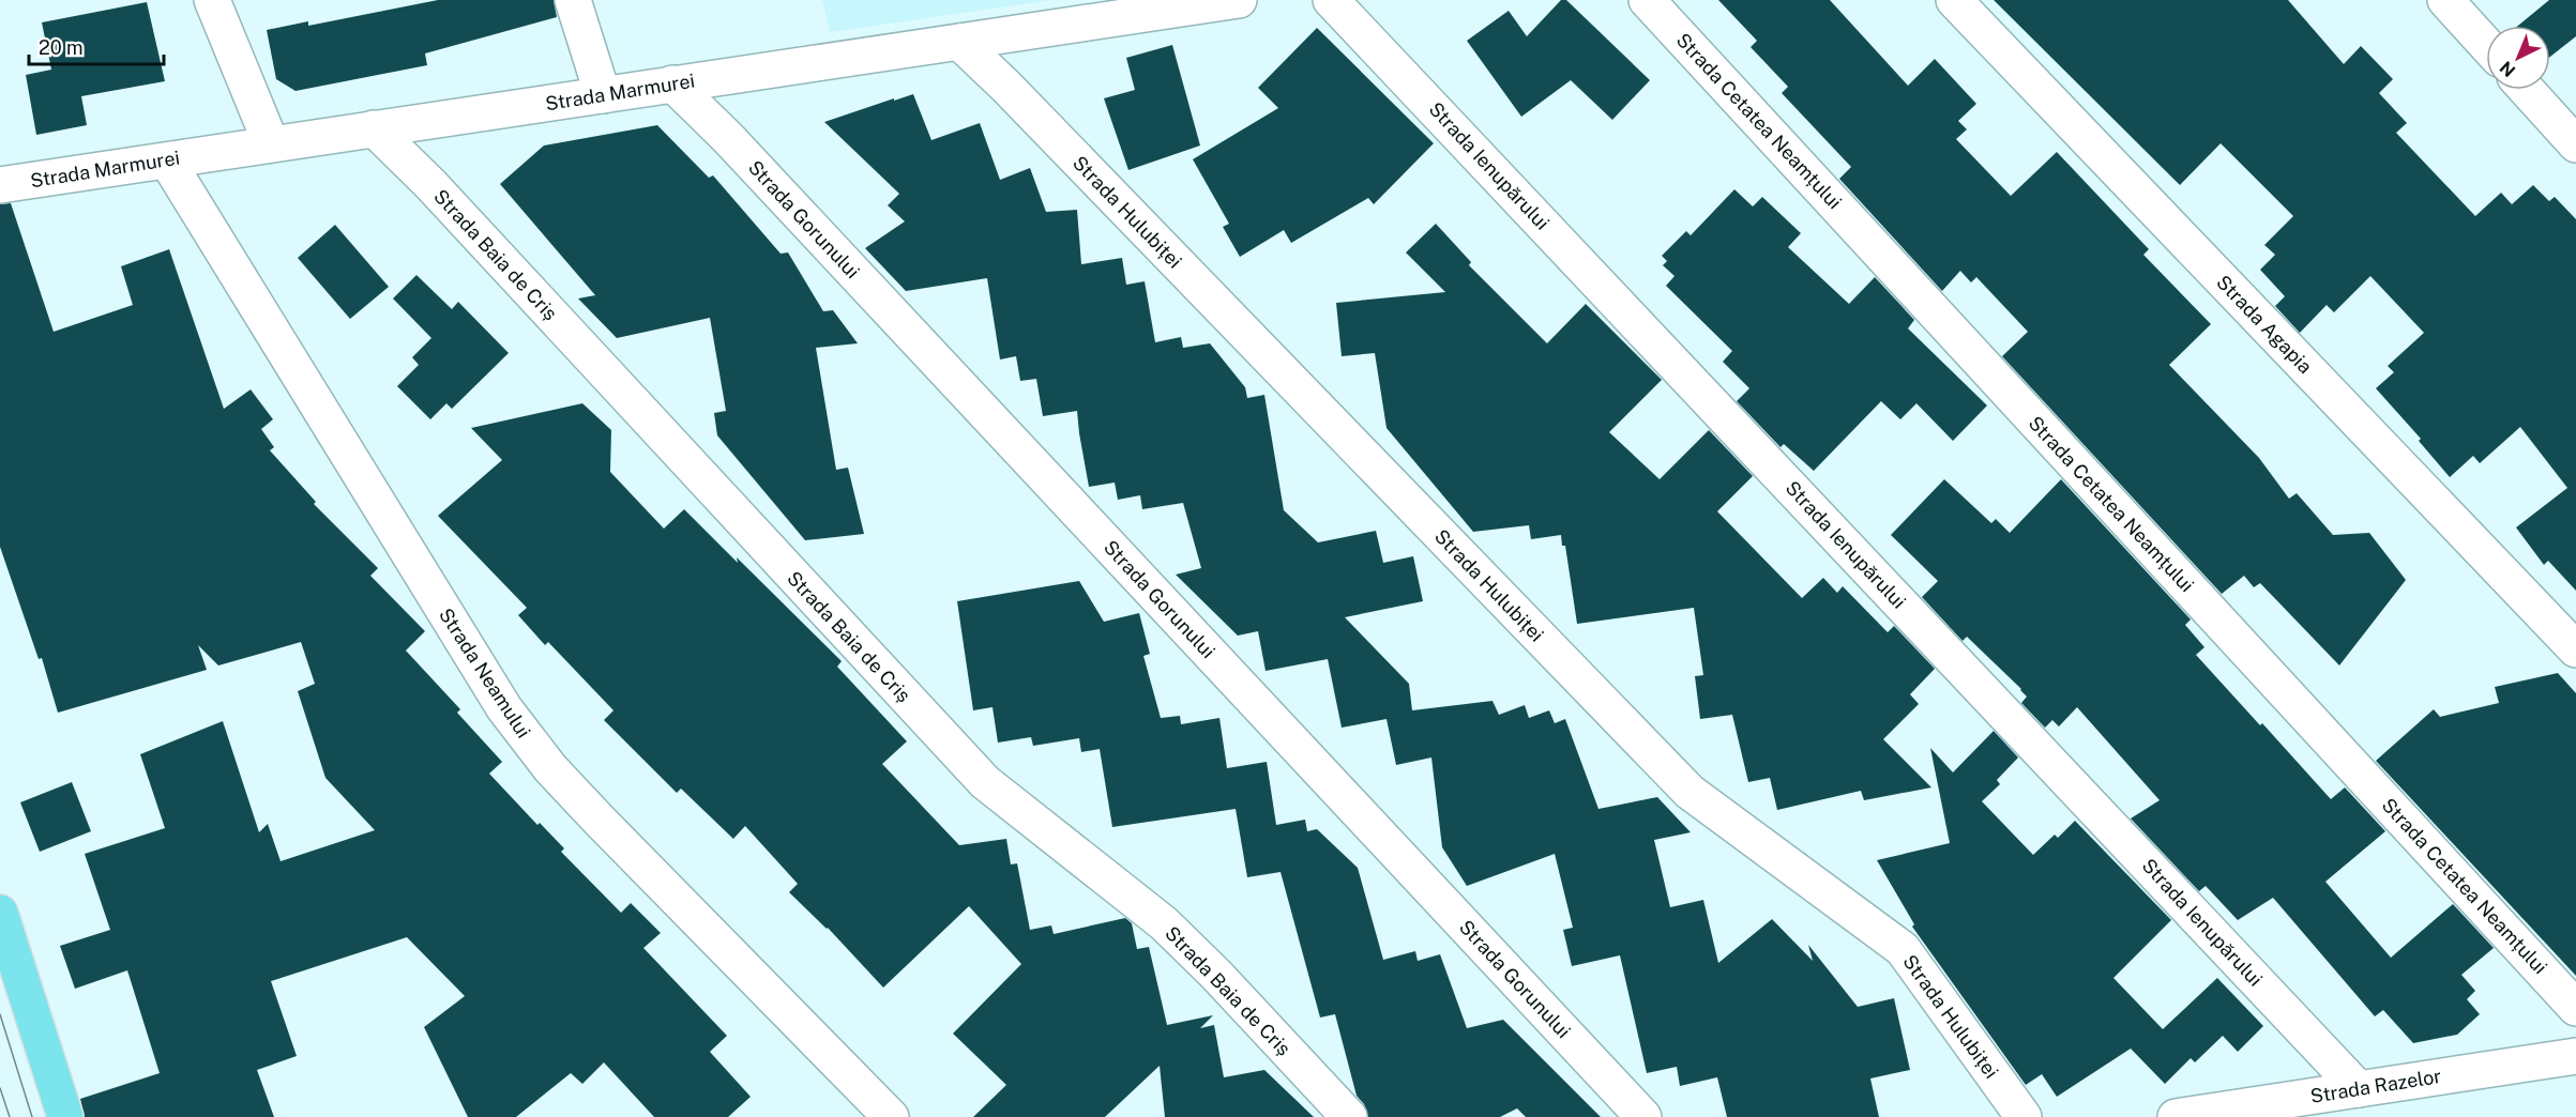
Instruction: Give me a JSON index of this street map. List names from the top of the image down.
{
  "streets": {
    "street": [
      "Strada Marmurei",
      "Strada Cetatea Neamțului",
      "Strada Ienupărului",
      "Strada Hulubiței",
      "Strada Gorunului",
      "Strada Baia de Criș",
      "Strada Agapia",
      "Strada Neamului",
      "Strada Razelor"
    ]
  },
  "crossings": [
    ["Strada Marmurei", "Strada Hulubiței"],
    ["Strada Marmurei", "Strada Gorunului"],
    ["Strada Marmurei", "Strada Baia de Criș"],
    ["Strada Marmurei", "Strada Neamului"],
    ["Strada Ienupărului", "Strada Razelor"]
  ],
  "scale_bar": "20 m",
  "north": "bottom left"
}
